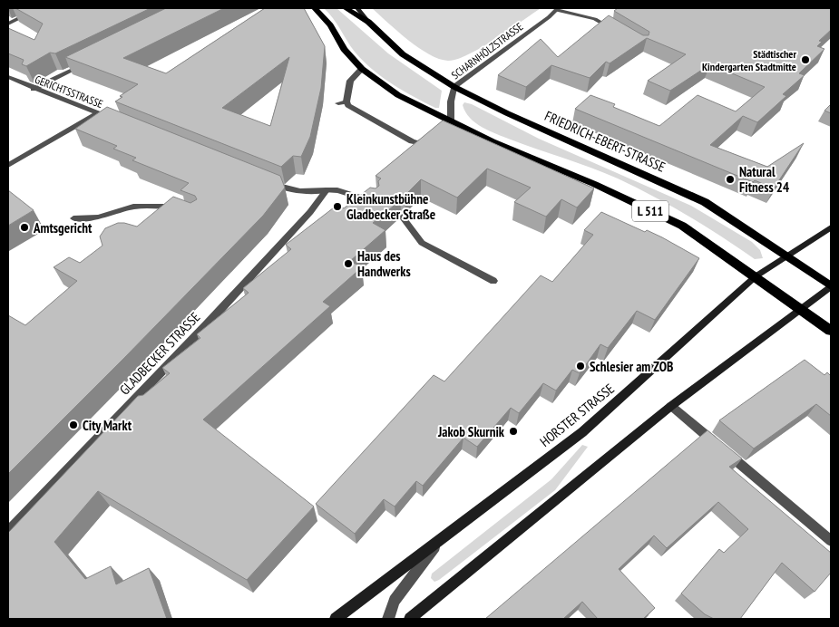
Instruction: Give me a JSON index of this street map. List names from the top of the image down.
{
  "streets": {
    "main road": ["FRIEDRICH-EBERT-STRASSE", "L 511", "HORSTER STRASSE"],
    "street": ["SCHARNHÖLZSTRASSE", "GERICHTSSTRASSE", "GLADBECKER STRASSE"]
  },
  "crossings": [
    ["SCHARNHÖLZSTRASSE", "FRIEDRICH-EBERT-STRASSE"],
    ["SCHARNHÖLZSTRASSE", "L 511"],
    ["FRIEDRICH-EBERT-STRASSE", "L 511"],
    ["FRIEDRICH-EBERT-STRASSE", "HORSTER STRASSE"],
    ["L 511", "HORSTER STRASSE"]
  ],
  "places": [
    "Städtischer Kindergarten Stadtmitte",
    "Natural Fitness 24",
    "Kleinkunstbühne Gladbecker Straße",
    "Amtsgericht",
    "Haus des Handwerks",
    "Schlesier am ZOB",
    "City Markt",
    "Jakob Skurnik"
  ]
}
